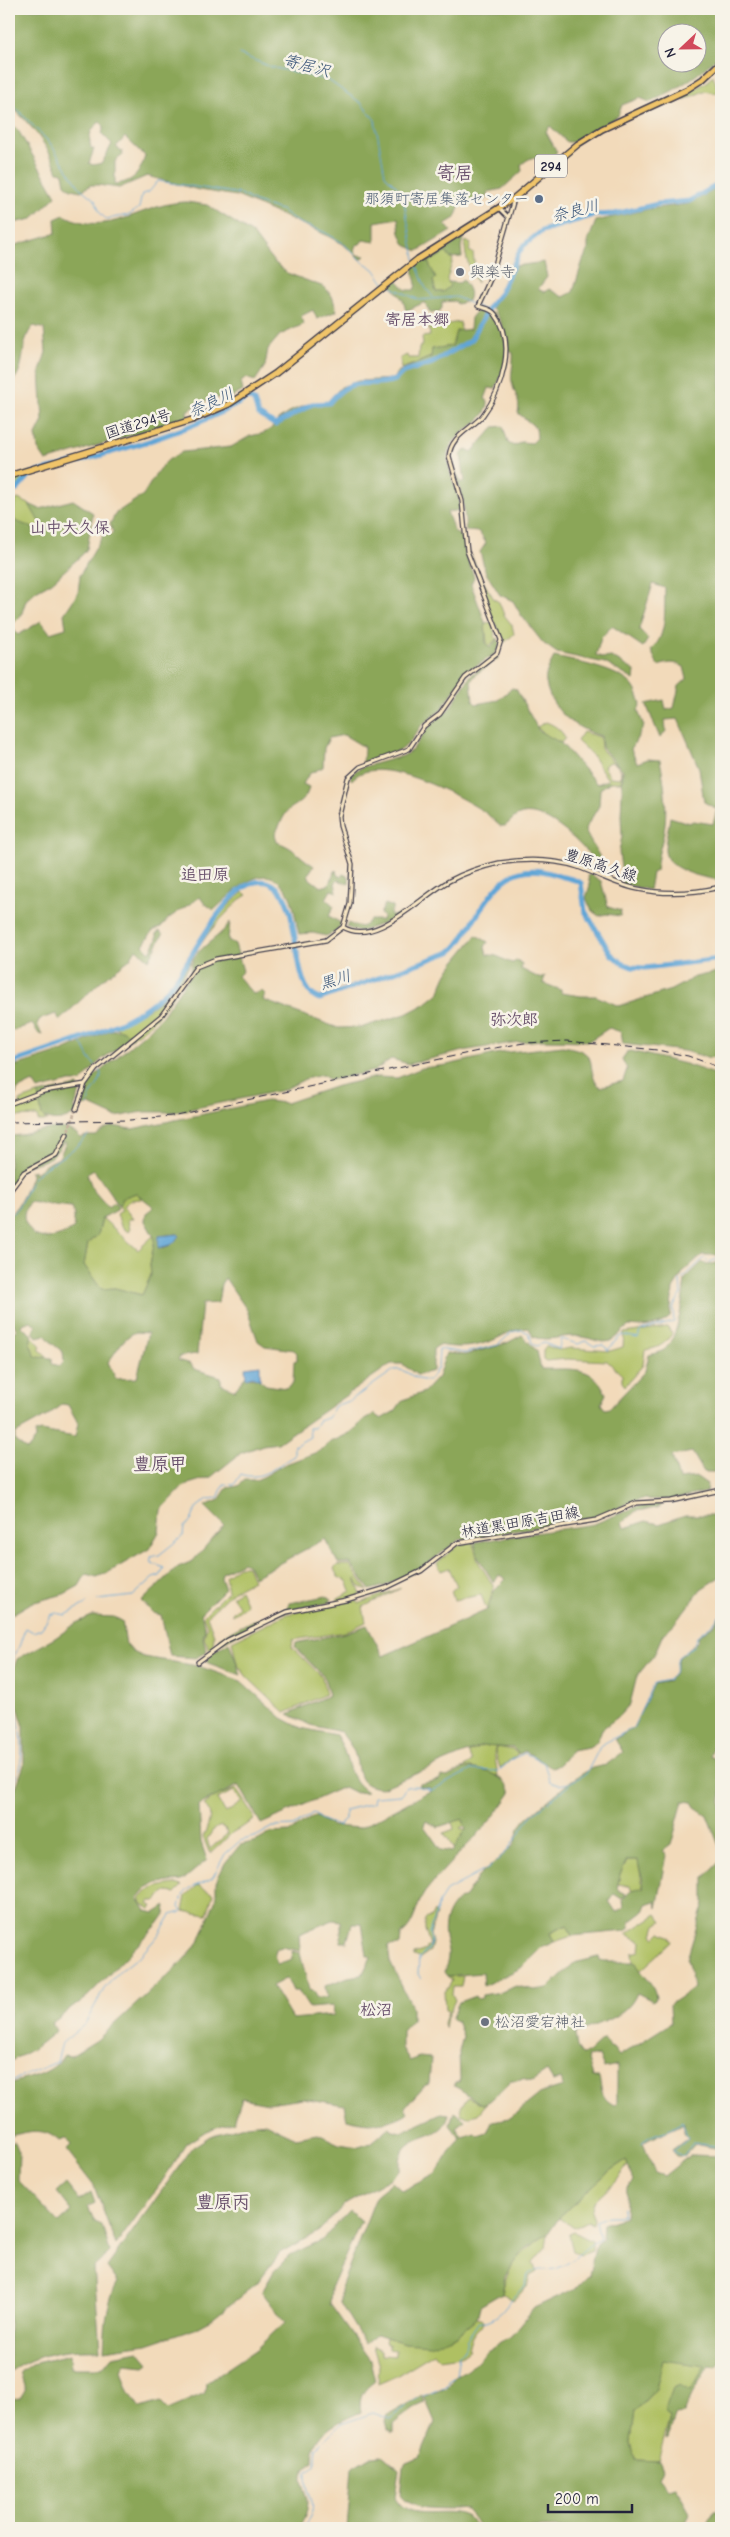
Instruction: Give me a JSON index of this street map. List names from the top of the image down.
{
  "streets": {
    "highway": ["294", "国道294号"],
    "main road": ["豊原高久線", "林道黒田原吉田線"]
  },
  "crossings": [
    ["294", "国道294号"]
  ],
  "districts": [
    "寄居",
    "寄居本郷",
    "山中大久保",
    "追田原",
    "弥次郎",
    "豊原甲",
    "松沼",
    "豊原丙"
  ],
  "water": ["寄居沢", "奈良川", "黒川"],
  "places": ["那須町寄居集落センター", "與楽寺", "松沼愛宕神社"],
  "scale_bar": "200 m",
  "north": "left"
}
